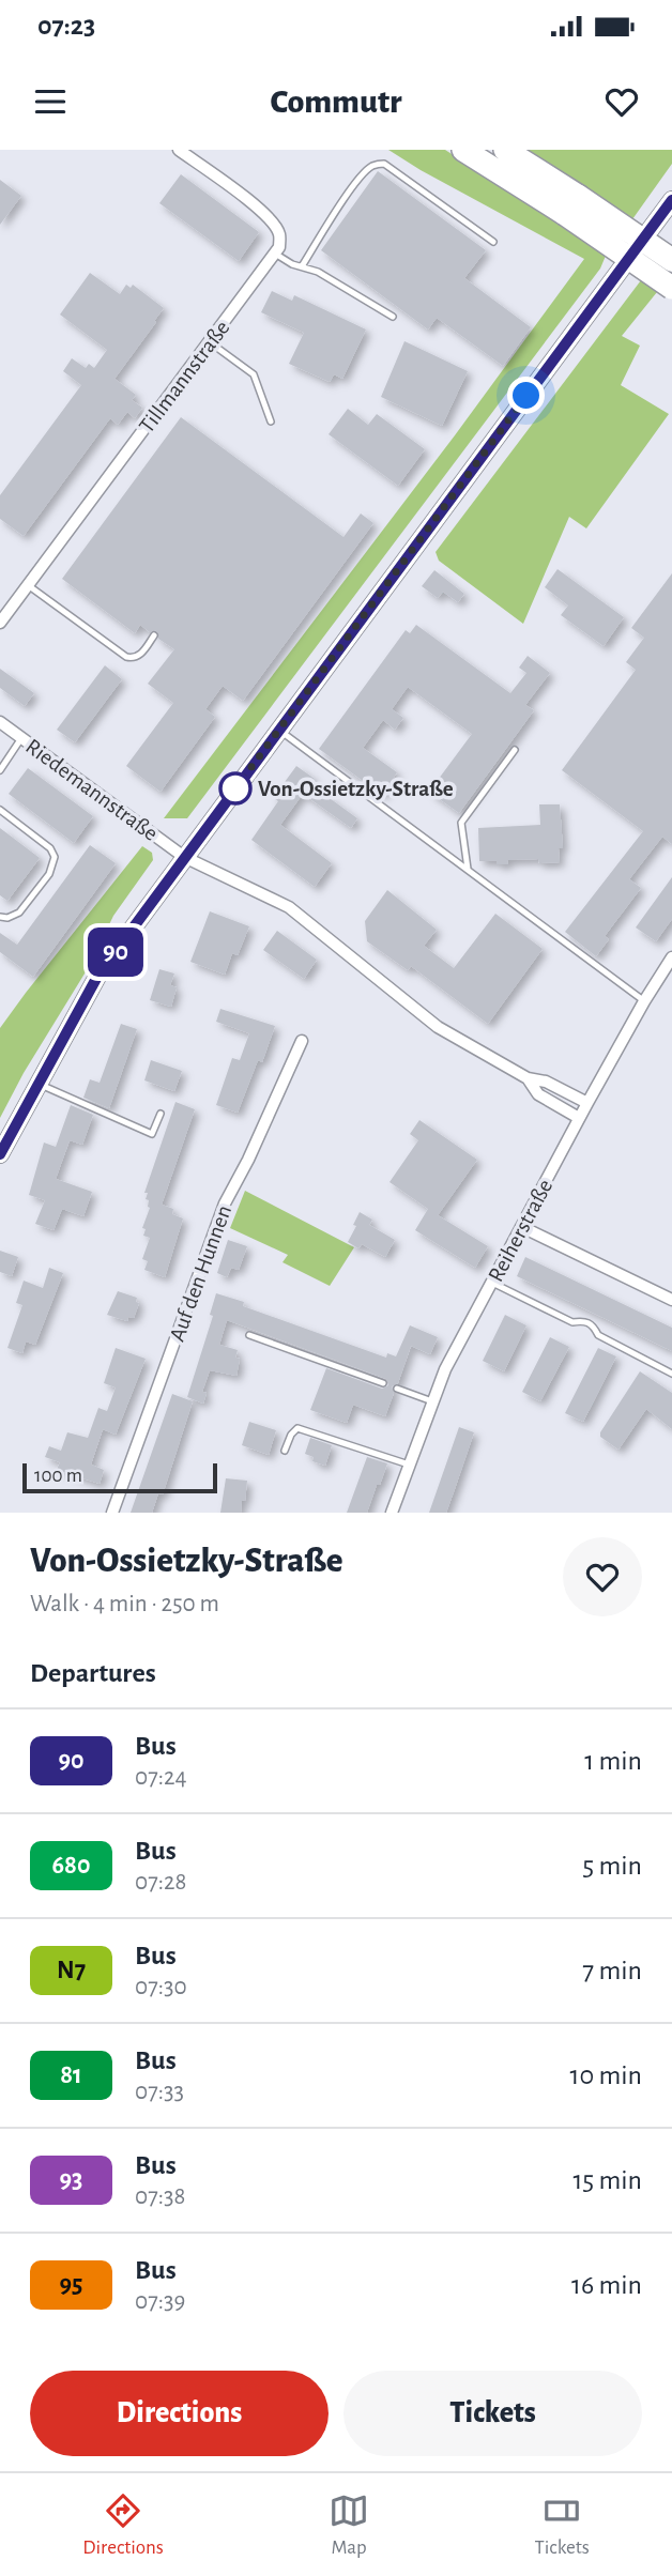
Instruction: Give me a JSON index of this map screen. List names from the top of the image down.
{
  "streets": {
    "street": [
      "Tillmannstraße",
      "Riedemannstraße",
      "Reiherstraße",
      "Auf den Hunnen"
    ]
  },
  "places": ["Von-Ossietzky-Straße"],
  "lines": ["bus line 90"],
  "scale_bar": "100 m",
  "page": {
    "status": "07:23",
    "header": "Commutr",
    "on_map": "90",
    "scale": "100 m",
    "heading": [
      ["Von-Ossietzky-Straße", "Walk · 4 min · 250 m"],
      "Departures"
    ],
    "list": [
      {
        "mark": "90",
        "name": "Bus",
        "note": "07:24",
        "value": "1 min"
      },
      {
        "mark": "680",
        "name": "Bus",
        "note": "07:28",
        "value": "5 min"
      },
      {
        "mark": "N7",
        "name": "Bus",
        "note": "07:30",
        "value": "7 min"
      },
      {
        "mark": "81",
        "name": "Bus",
        "note": "07:33",
        "value": "10 min"
      },
      {
        "mark": "93",
        "name": "Bus",
        "note": "07:38",
        "value": "15 min"
      },
      {
        "mark": "95",
        "name": "Bus",
        "note": "07:39",
        "value": "16 min"
      }
    ],
    "buttons": ["Directions", "Tickets"],
    "tabs": ["Directions", "Map", "Tickets"]
  }
}
